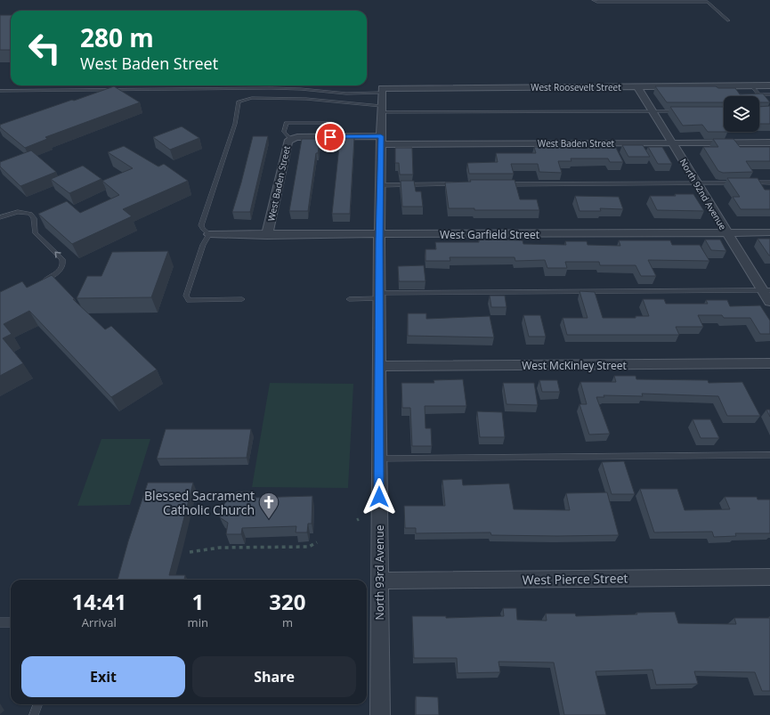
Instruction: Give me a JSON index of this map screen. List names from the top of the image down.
{
  "streets": {
    "street": [
      "West Roosevelt Street",
      "West Baden Street",
      "North 92nd Avenue",
      "West Garfield Street",
      "West McKinley Street",
      "North 93rd Avenue",
      "West Pierce Street"
    ]
  },
  "crossings": [
    ["West Roosevelt Street", "North 92nd Avenue"],
    ["West Roosevelt Street", "North 93rd Avenue"],
    ["West Baden Street", "North 92nd Avenue"],
    ["West Baden Street", "West Garfield Street"],
    ["West Baden Street", "North 93rd Avenue"],
    ["North 92nd Avenue", "West Garfield Street"],
    ["West Garfield Street", "North 93rd Avenue"],
    ["West McKinley Street", "North 93rd Avenue"],
    ["North 93rd Avenue", "West Pierce Street"]
  ],
  "places": {
    "church": ["Blessed Sacrament Catholic Church"]
  },
  "page": {
    "turn": ["280 m", "West Baden Street"],
    "eta": [
      "14:41",
      "Arrival",
      "1",
      "min",
      "320",
      "m"
    ],
    "buttons": ["Exit", "Share"]
  }
}
